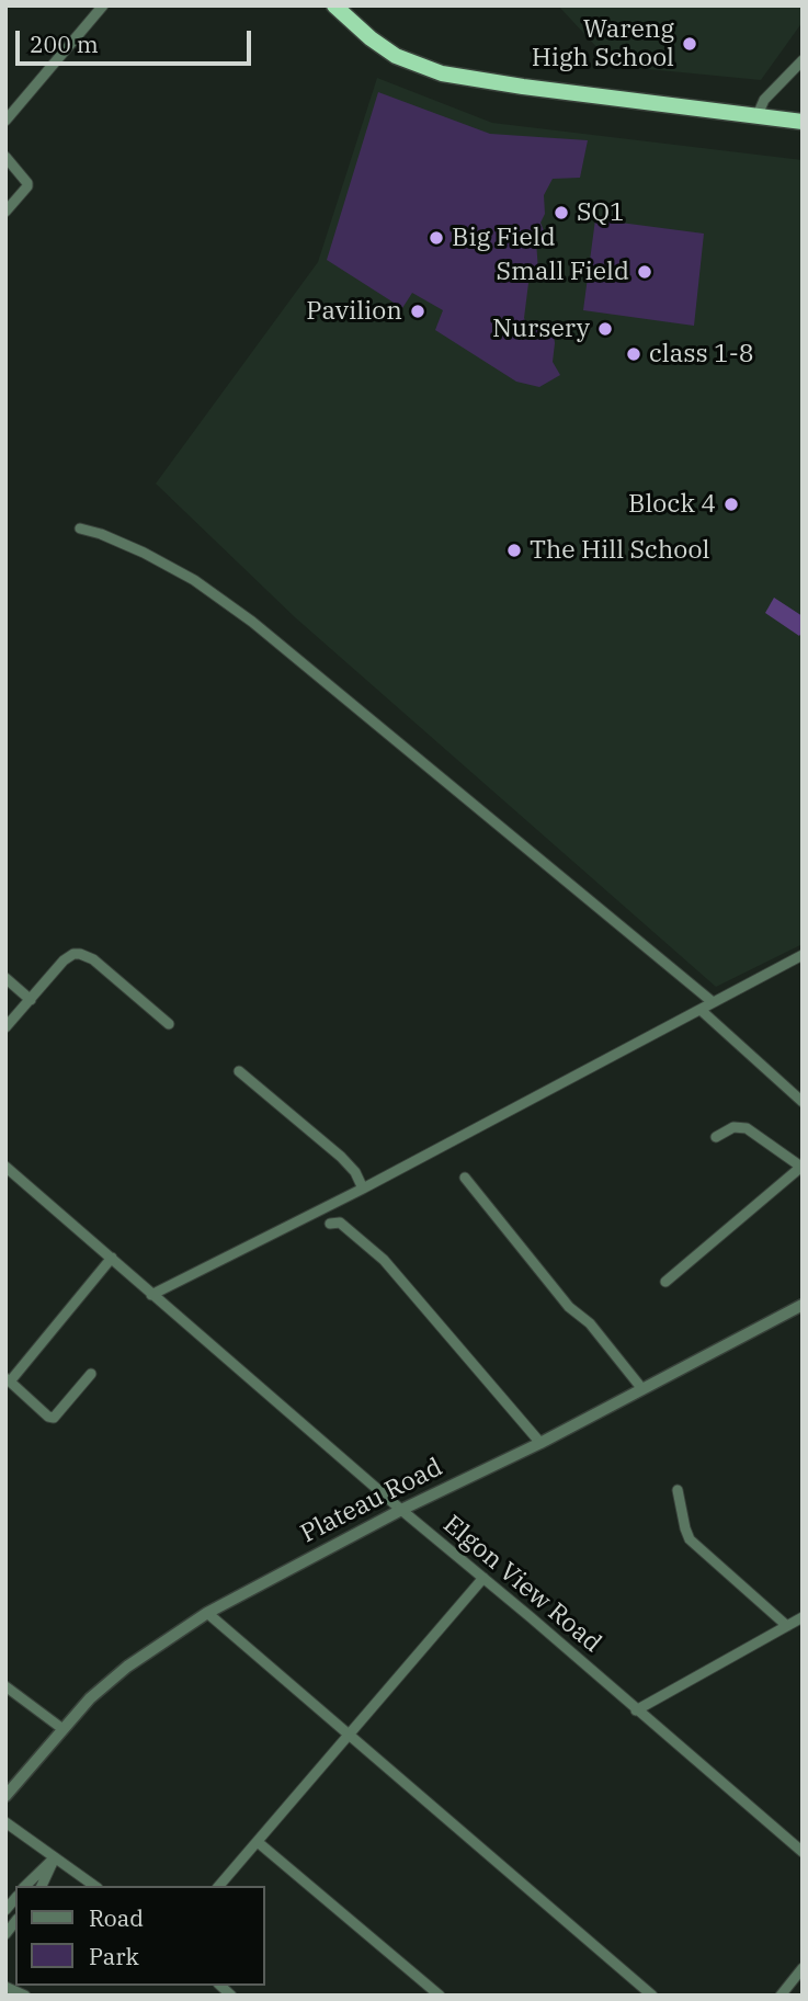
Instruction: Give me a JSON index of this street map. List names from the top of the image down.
{
  "streets": {
    "street": ["Plateau Road", "Elgon View Road"]
  },
  "crossings": [
    ["Plateau Road", "Elgon View Road"]
  ],
  "places": [
    "Wareng High School",
    "SQ1",
    "Big Field",
    "Small Field",
    "Pavilion",
    "Nursery",
    "class 1-8",
    "Block 4",
    "The Hill School"
  ],
  "legend": ["Road", "Park"],
  "scale_bar": "200 m"
}
